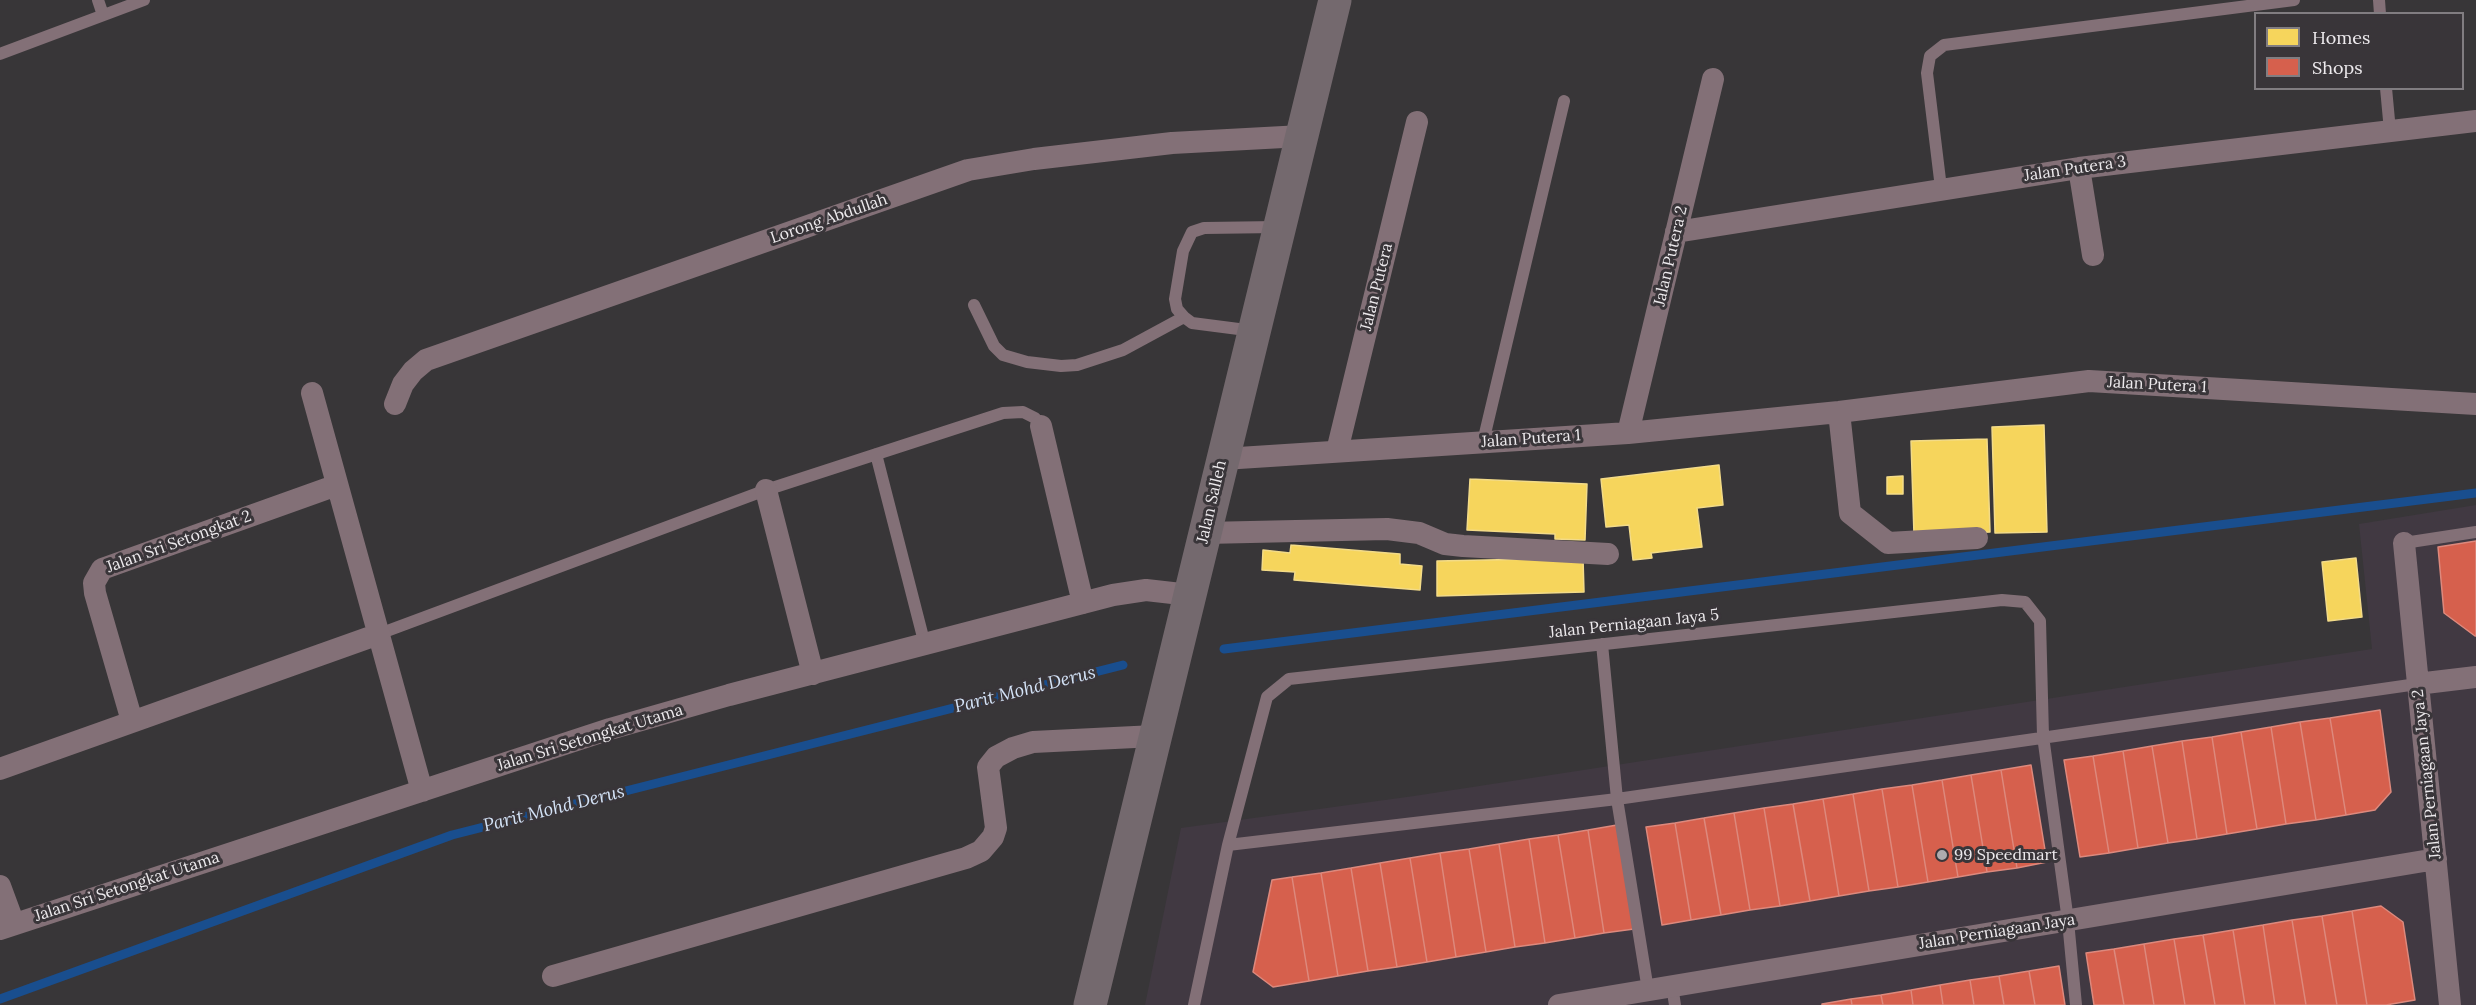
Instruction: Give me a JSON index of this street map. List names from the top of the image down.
{
  "streets": {
    "main road": ["Jalan Salleh"],
    "street": [
      "Jalan Putera 3",
      "Lorong Abdullah",
      "Jalan Putera 2",
      "Jalan Putera",
      "Jalan Putera 1",
      "Jalan Sri Setongkat 2",
      "Jalan Sri Setongkat Utama",
      "Jalan Perniagaan Jaya 2",
      "Jalan Perniagaan Jaya"
    ],
    "lane": ["Jalan Perniagaan Jaya 5"]
  },
  "crossings": [
    ["Jalan Putera 3", "Jalan Putera 2"],
    ["Lorong Abdullah", "Jalan Salleh"],
    ["Jalan Putera 2", "Jalan Putera 1"],
    ["Jalan Putera", "Jalan Putera 1"],
    ["Jalan Putera 1", "Jalan Salleh"],
    ["Jalan Salleh", "Jalan Sri Setongkat Utama"],
    ["Jalan Perniagaan Jaya 2", "Jalan Perniagaan Jaya"]
  ],
  "water": ["Parit Mohd Derus"],
  "places": ["99 Speedmart"],
  "legend": ["Homes", "Shops"]
}
